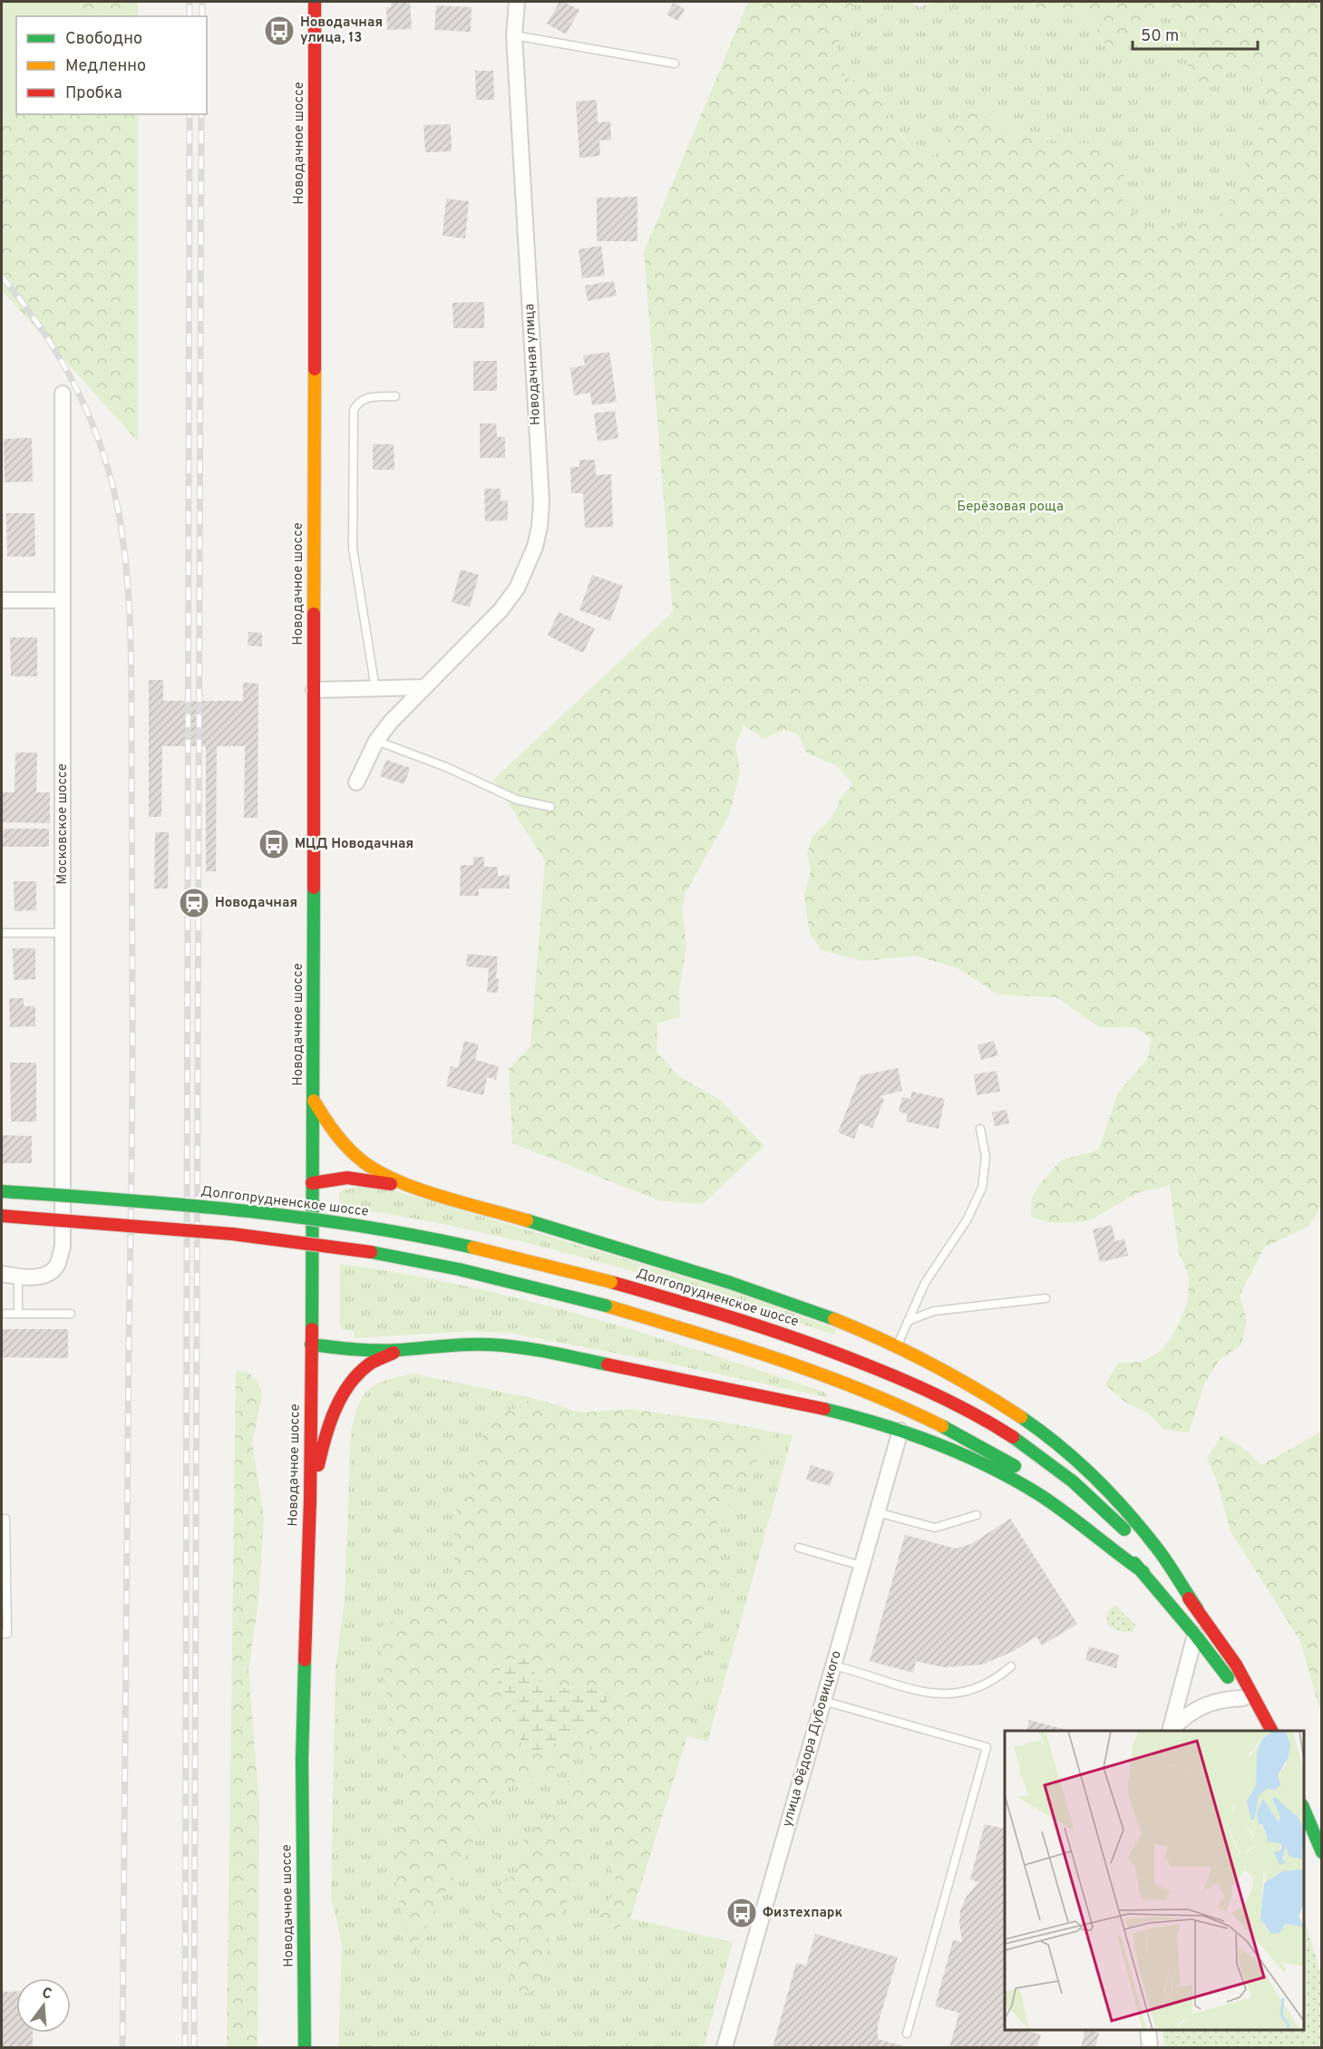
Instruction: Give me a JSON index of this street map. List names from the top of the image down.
{
  "streets": {
    "street": [
      "Новодачное шоссе",
      "Новодачная улица",
      "Московское шоссе",
      "Долгопрудненское шоссе",
      "улица Фёдора Дубовицкого"
    ]
  },
  "parks": ["Берёзовая роща"],
  "places": {
    "bus stop": ["Новодачная улица, 13", "МЦД Новодачная", "Физтехпарк"],
    "station": ["Новодачная"]
  },
  "legend": ["Свободно", "Медленно", "Пробка"],
  "scale_bar": "50 m",
  "north": "top"
}
